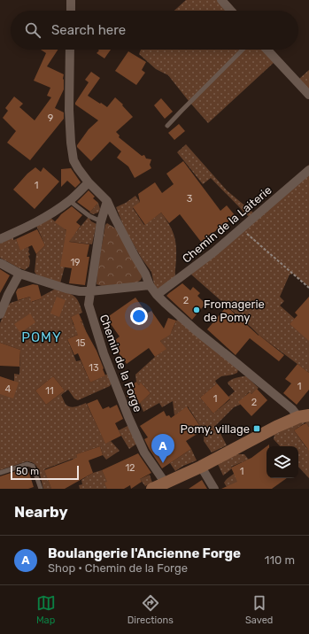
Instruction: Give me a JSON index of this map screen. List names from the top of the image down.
{
  "streets": {
    "street": ["Chemin de la Laiterie", "Chemin de la Forge"]
  },
  "districts": ["POMY"],
  "places": {
    "other": ["Fromagerie de Pomy"],
    "transit": ["Pomy, village"]
  },
  "house_numbers": [
    "9",
    "1",
    "3",
    "19",
    "2",
    "15",
    "13",
    "1",
    "4",
    "11",
    "1",
    "2",
    "12",
    "1"
  ],
  "scale_bar": "50 m",
  "page": {
    "search": "Search here",
    "pins": "A",
    "scale": "50 m",
    "heading": "Nearby",
    "list": [
      {
        "mark": "A",
        "name": "Boulangerie l'Ancienne Forge",
        "note": "Shop · Chemin de la Forge",
        "value": "110 m"
      }
    ],
    "nav": ["Map", "Directions", "Saved"]
  }
}
